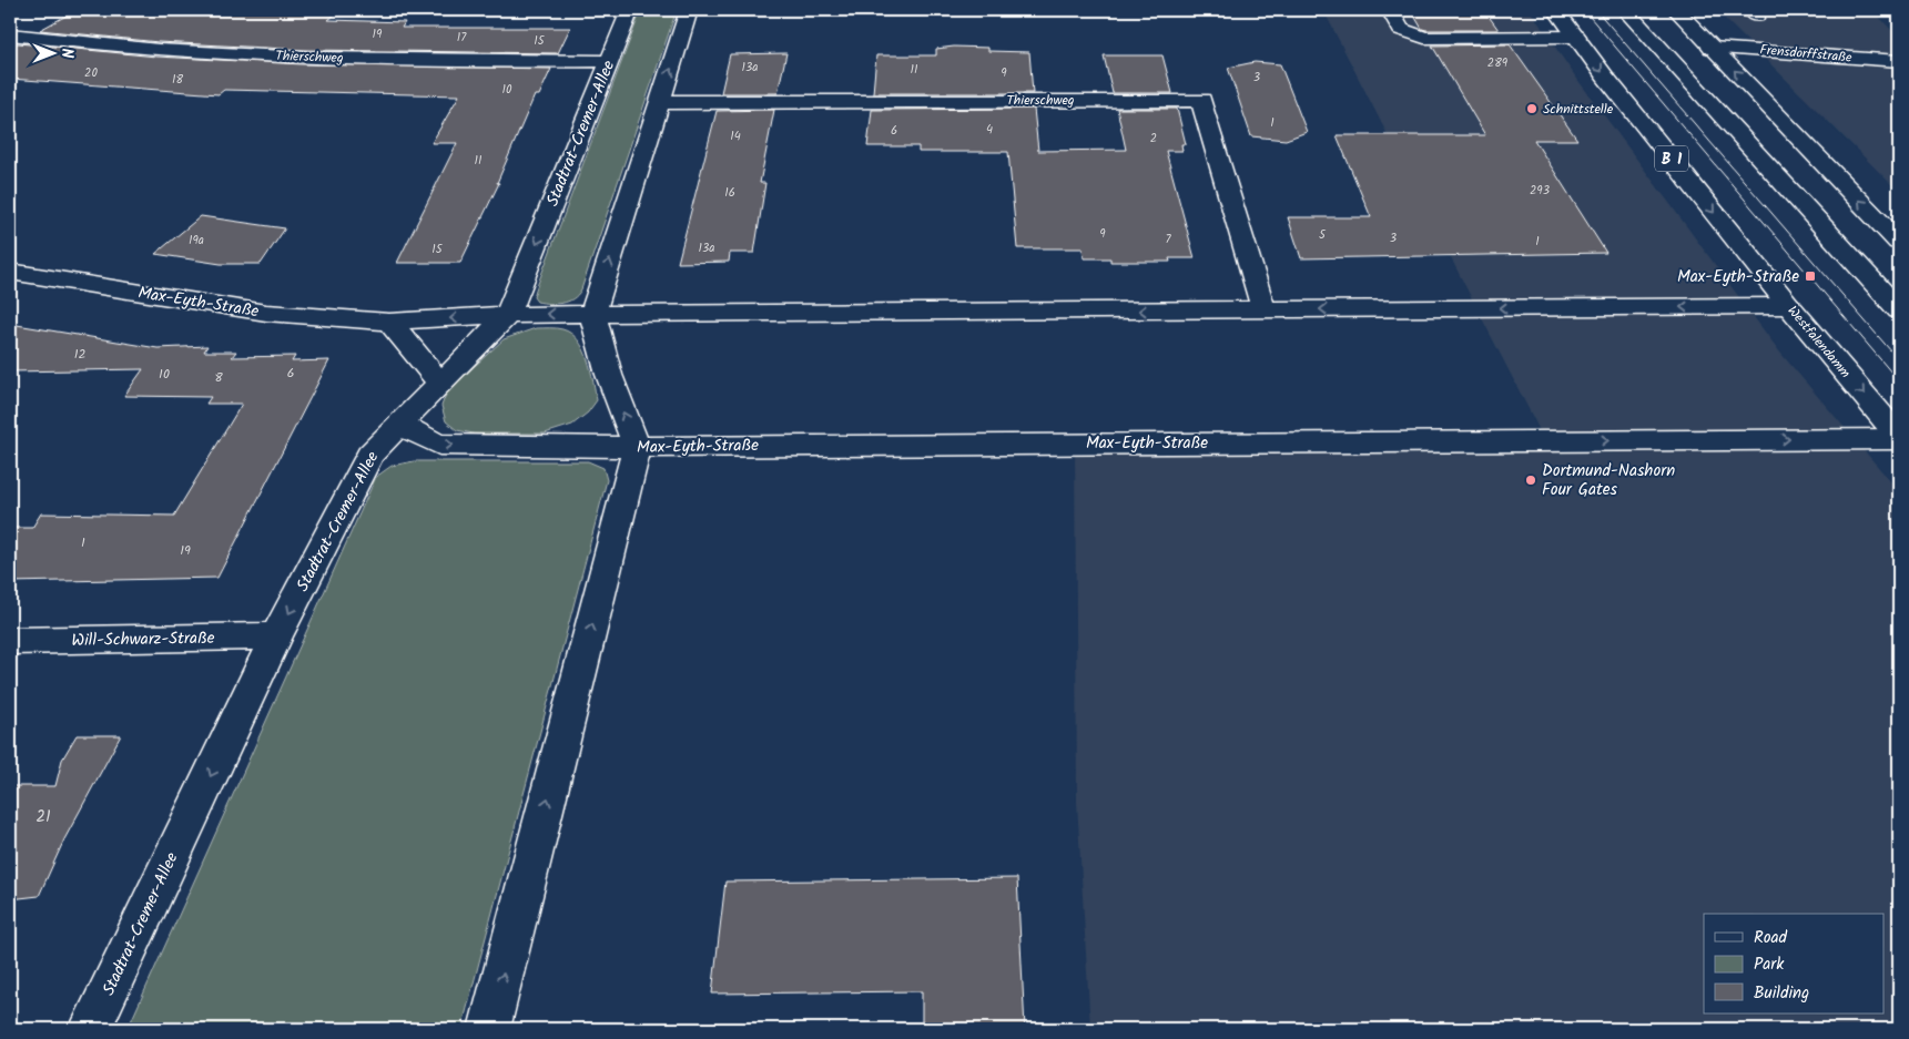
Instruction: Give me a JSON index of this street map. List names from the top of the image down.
{
  "streets": {
    "main road": [
      "Frensdorffstraße",
      "Thierschweg",
      "Stadtrat-Cremer-Allee",
      "B 1",
      "Max-Eyth-Straße",
      "Westfalendamm",
      "Will-Schwarz-Straße"
    ]
  },
  "crossings": [
    ["Thierschweg", "Stadtrat-Cremer-Allee"],
    ["Thierschweg", "Max-Eyth-Straße"],
    ["Stadtrat-Cremer-Allee", "Max-Eyth-Straße"],
    ["Stadtrat-Cremer-Allee", "Will-Schwarz-Straße"],
    ["Max-Eyth-Straße", "Westfalendamm"]
  ],
  "one_way": ["Stadtrat-Cremer-Allee"],
  "places": {
    "other": ["Schnittstelle", "Dortmund-Nashorn Four Gates"],
    "transit": ["Max-Eyth-Straße"]
  },
  "house_numbers": [
    "19",
    "17",
    "15",
    "289",
    "13a",
    "11",
    "20",
    "9",
    "3",
    "18",
    "10",
    "1",
    "4",
    "6",
    "14",
    "2",
    "11",
    "293",
    "16",
    "9",
    "5",
    "3",
    "7",
    "19a",
    "1",
    "13a",
    "15",
    "12",
    "6",
    "10",
    "8",
    "1",
    "19",
    "21"
  ],
  "legend": ["Road", "Park", "Building"],
  "north": "right"
}
